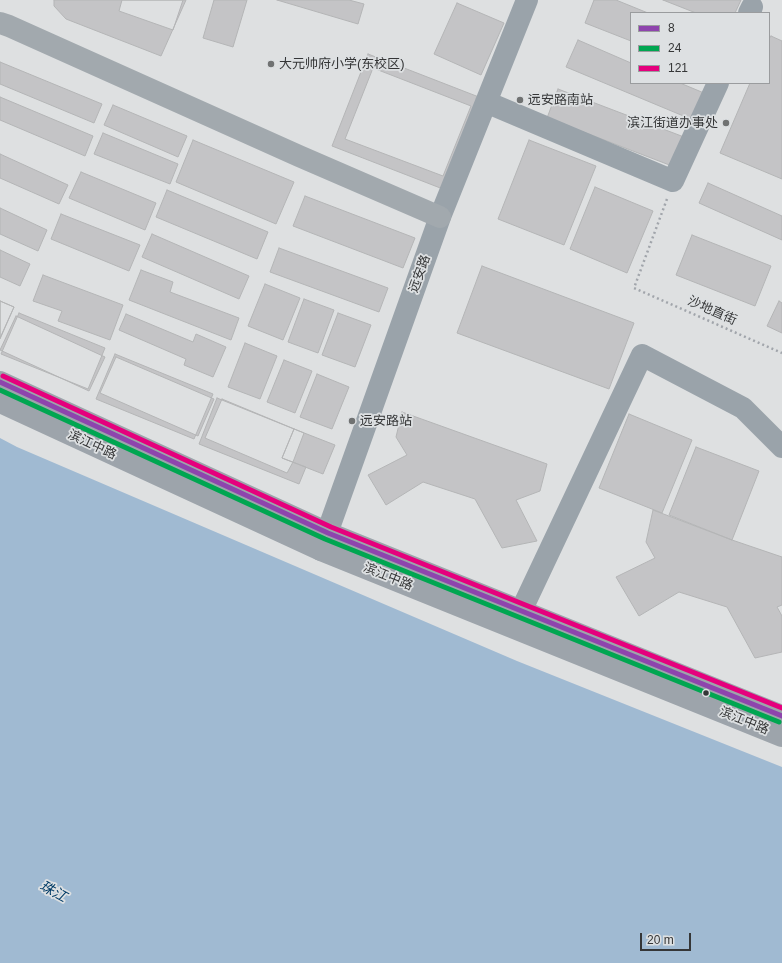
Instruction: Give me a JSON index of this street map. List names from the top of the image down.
{
  "streets": {
    "main road": ["滨江中路"],
    "street": ["远安路"],
    "path": ["沙地直街"]
  },
  "crossings": [
    ["远安路", "滨江中路"]
  ],
  "water": ["珠江"],
  "places": [
    "大元帅府小学(东校区)",
    "远安路南站",
    "滨江街道办事处",
    "远安路站"
  ],
  "lines": ["transit line 121", "transit line 8", "transit line 24"],
  "legend": ["8", "24", "121"],
  "scale_bar": "20 m"
}
